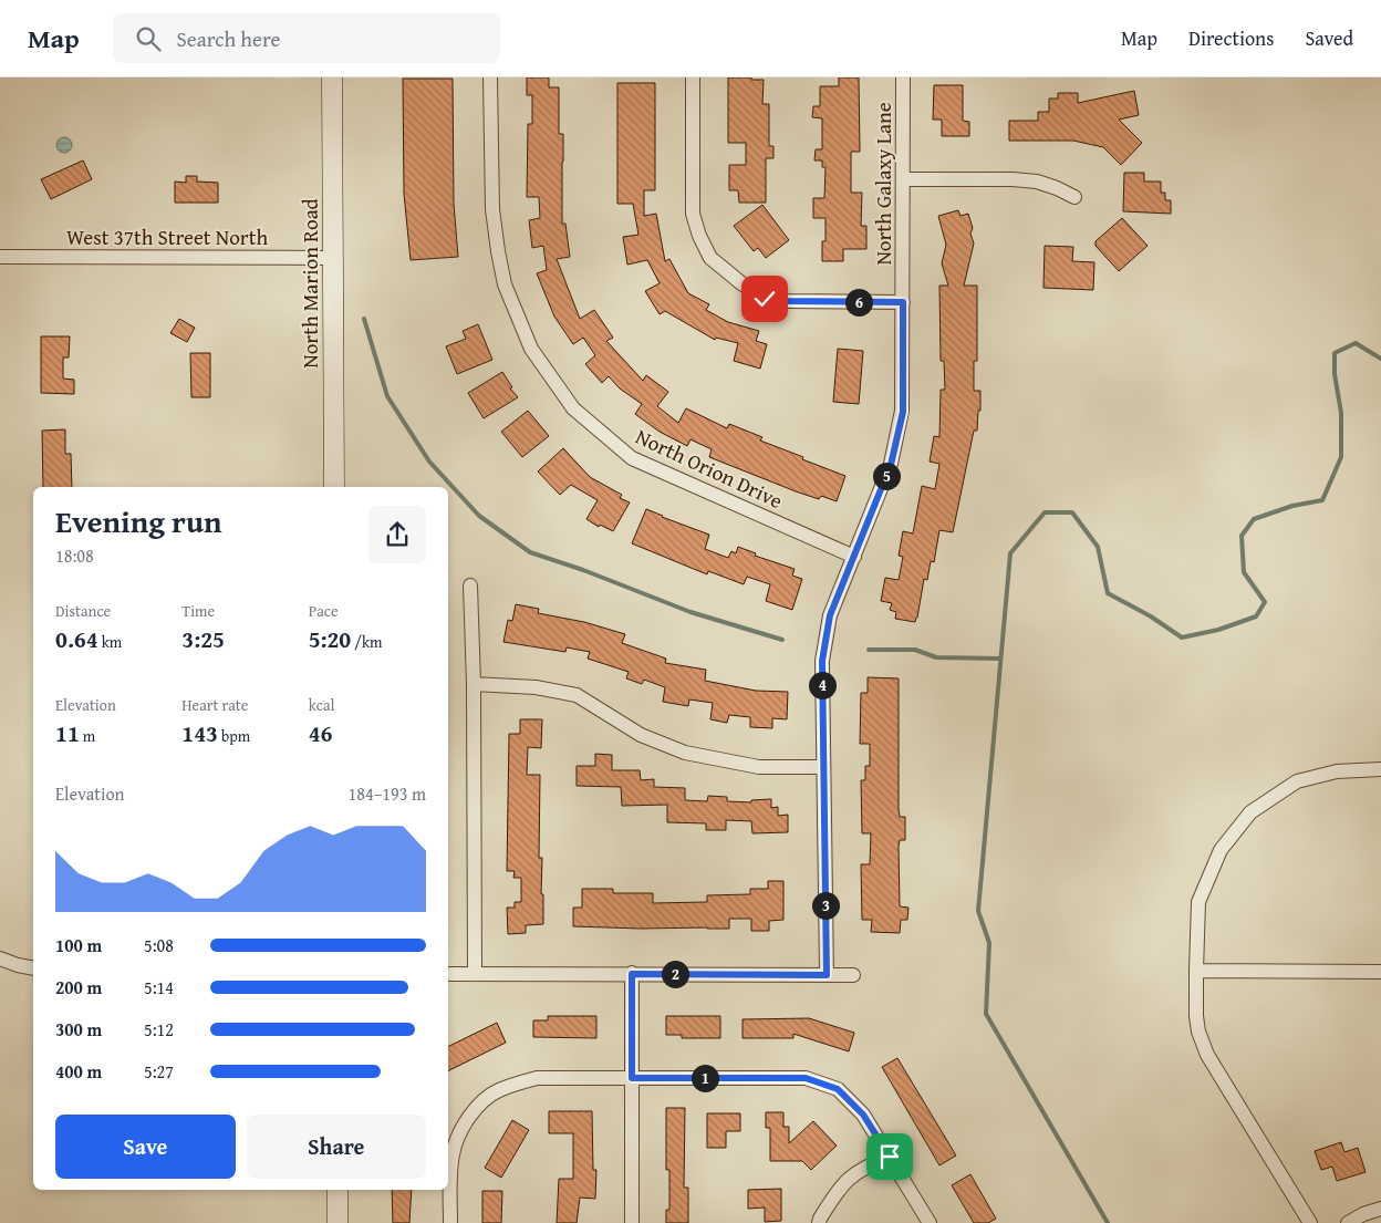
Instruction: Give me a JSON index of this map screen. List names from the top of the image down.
{
  "streets": {
    "main road": ["North Marion Road"],
    "street": ["North Galaxy Lane", "West 37th Street North", "North Orion Drive"]
  },
  "crossings": [
    ["North Galaxy Lane", "North Orion Drive"],
    ["West 37th Street North", "North Marion Road"]
  ],
  "page": {
    "header": "Map",
    "search": "Search here",
    "nav": ["Map", "Directions", "Saved"],
    "pins": [
      "6",
      "5",
      "4",
      "3",
      "2",
      "1"
    ],
    "heading": ["Evening run", "18:08"],
    "stats": [
      ["Distance", "0.64 km"],
      ["Time", "3:25"],
      ["Pace", "5:20 /km"],
      ["Elevation", "11 m"],
      ["Heart rate", "143 bpm"],
      ["kcal", "46"]
    ],
    "chart": ["Elevation", "184–193 m"],
    "list": [
      {
        "name": "100 m",
        "note": "5:08"
      },
      {
        "name": "200 m",
        "note": "5:14"
      },
      {
        "name": "300 m",
        "note": "5:12"
      },
      {
        "name": "400 m",
        "note": "5:27"
      }
    ],
    "buttons": ["Save", "Share"]
  }
}
